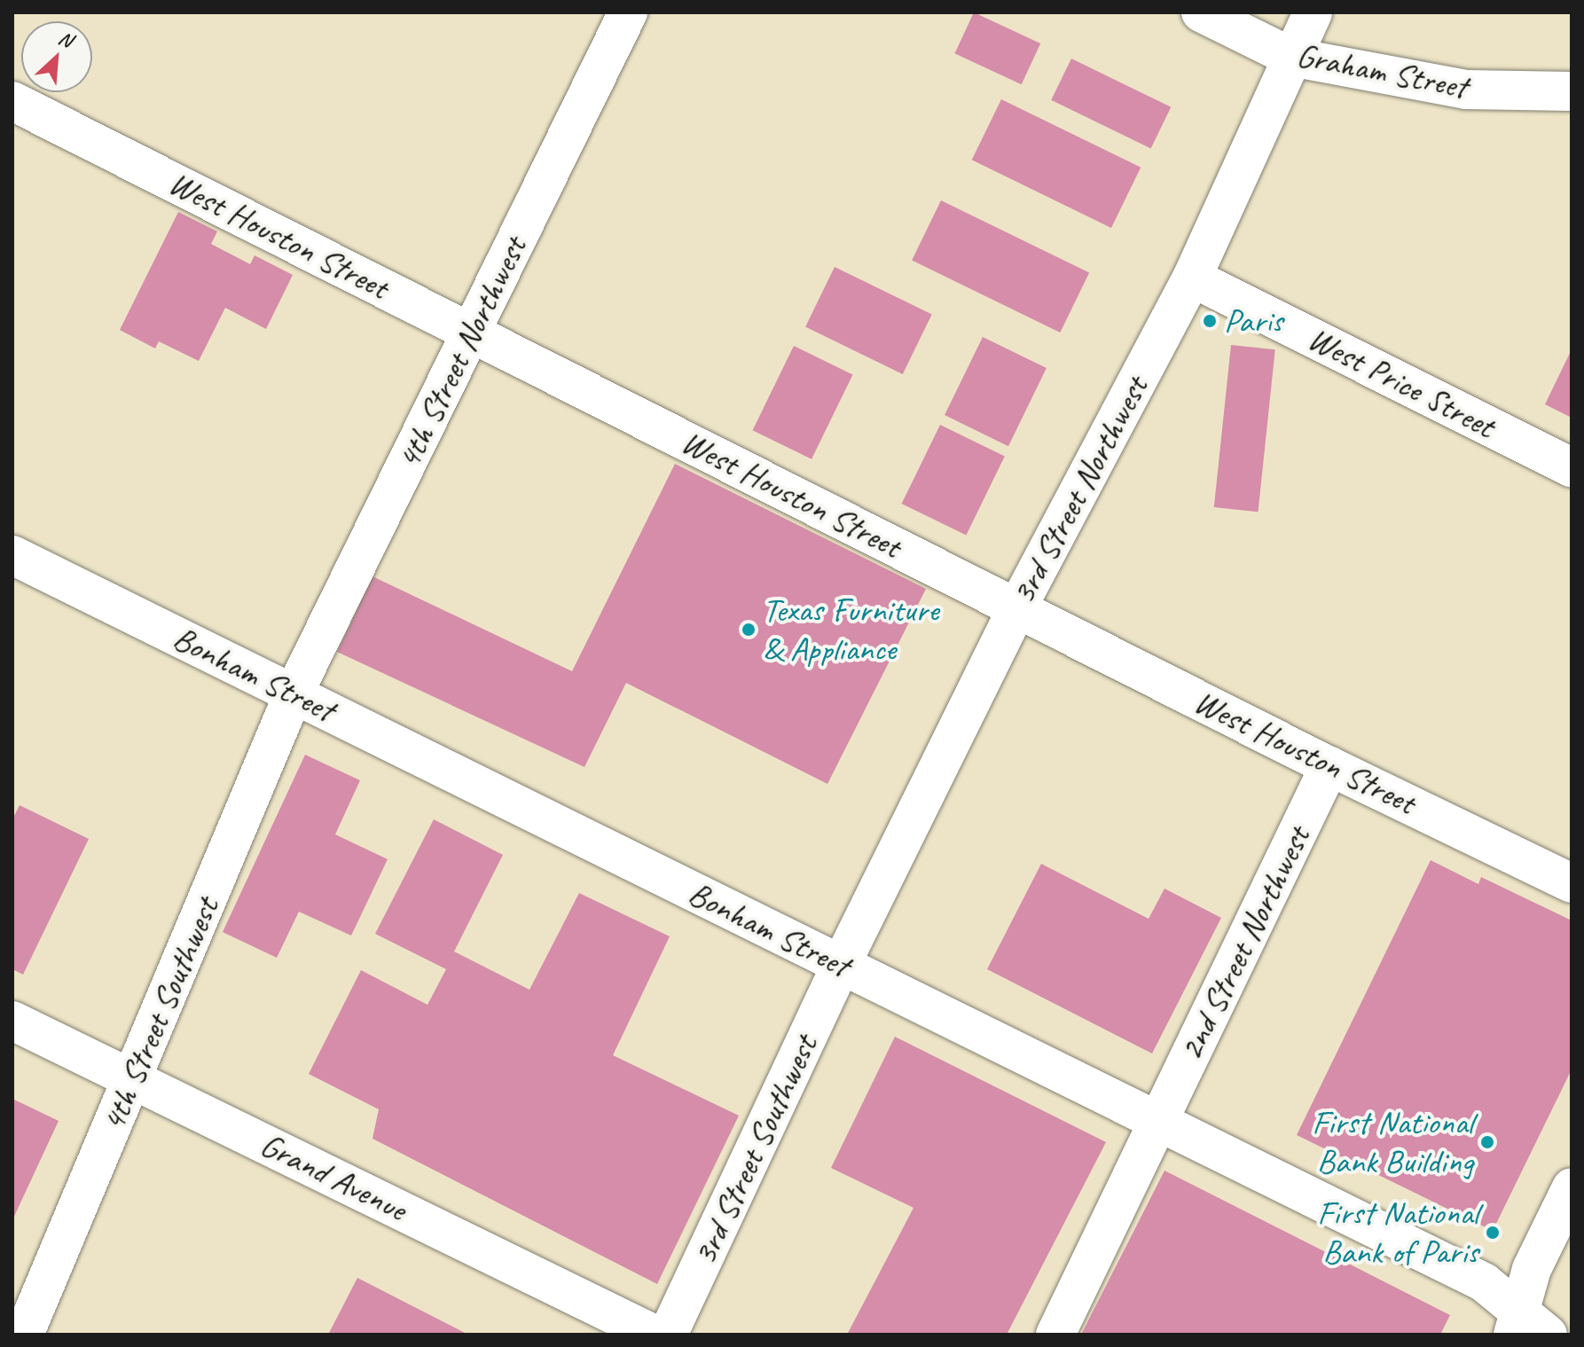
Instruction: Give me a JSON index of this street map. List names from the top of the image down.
{
  "streets": {
    "street": [
      "Graham Street",
      "West Houston Street",
      "4th Street Northwest",
      "West Price Street",
      "3rd Street Northwest",
      "Bonham Street",
      "2nd Street Northwest",
      "4th Street Southwest",
      "3rd Street Southwest",
      "Grand Avenue"
    ]
  },
  "crossings": [
    ["Graham Street", "3rd Street Northwest"],
    ["West Houston Street", "4th Street Northwest"],
    ["West Houston Street", "3rd Street Northwest"],
    ["West Houston Street", "2nd Street Northwest"],
    ["4th Street Northwest", "Bonham Street"],
    ["4th Street Northwest", "4th Street Southwest"],
    ["West Price Street", "3rd Street Northwest"],
    ["3rd Street Northwest", "Bonham Street"],
    ["3rd Street Northwest", "3rd Street Southwest"],
    ["Bonham Street", "2nd Street Northwest"],
    ["Bonham Street", "4th Street Southwest"],
    ["Bonham Street", "3rd Street Southwest"],
    ["4th Street Southwest", "Grand Avenue"]
  ],
  "places": [
    "Paris",
    "Texas Furniture & Appliance",
    "First National Bank Building",
    "First National Bank of Paris"
  ],
  "north": "top right"
}
